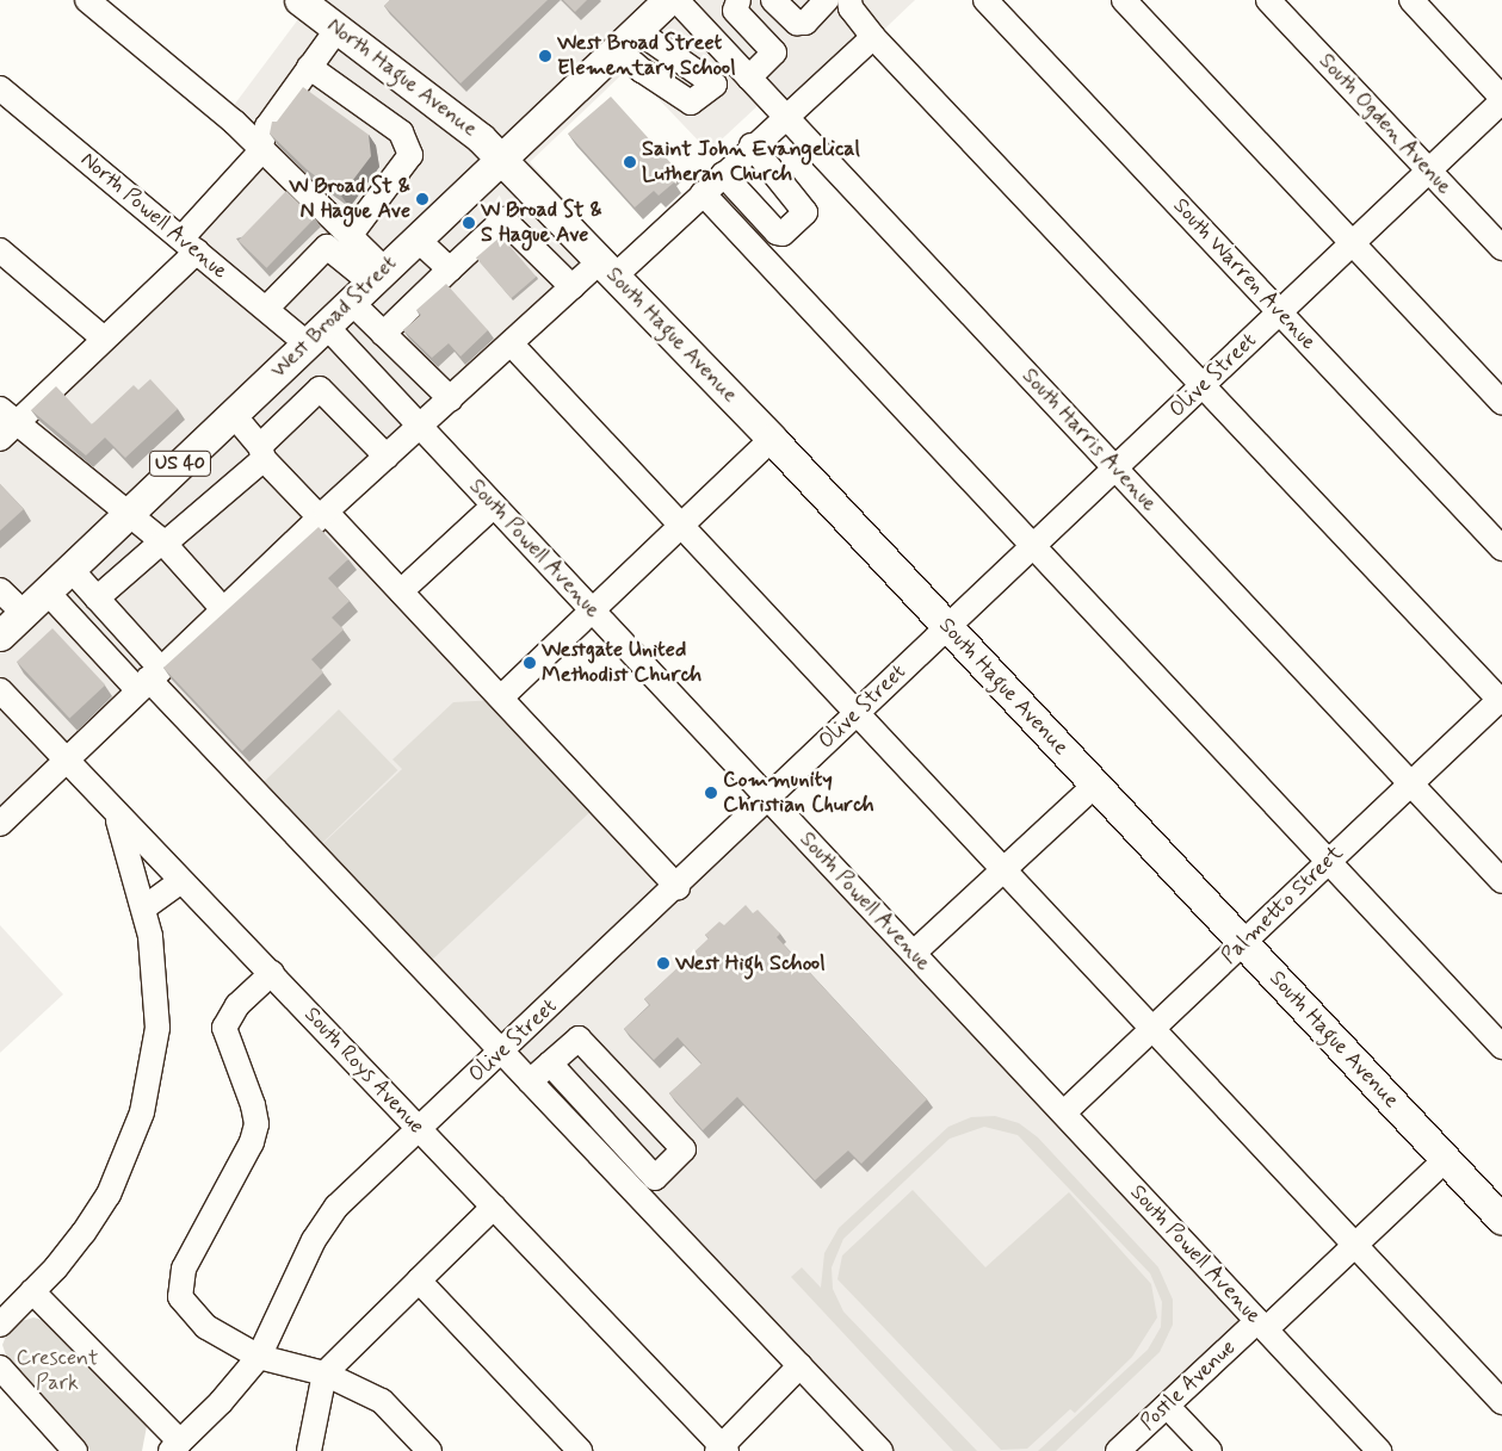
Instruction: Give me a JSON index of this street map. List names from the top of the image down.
{
  "streets": {
    "main road": [
      "North Hague Avenue",
      "West Broad Street",
      "South Hague Avenue",
      "US 40"
    ],
    "street": [
      "South Ogden Avenue",
      "North Powell Avenue",
      "South Warren Avenue",
      "Olive Street",
      "South Harris Avenue",
      "South Powell Avenue",
      "Palmetto Street",
      "South Roys Avenue",
      "Postle Avenue"
    ]
  },
  "crossings": [
    ["North Hague Avenue", "West Broad Street"],
    ["North Hague Avenue", "South Hague Avenue"],
    ["South Ogden Avenue", "Olive Street"],
    ["North Powell Avenue", "West Broad Street"],
    ["North Powell Avenue", "South Powell Avenue"],
    ["South Warren Avenue", "Olive Street"],
    ["West Broad Street", "South Hague Avenue"],
    ["West Broad Street", "South Powell Avenue"],
    ["South Hague Avenue", "Olive Street"],
    ["South Hague Avenue", "Palmetto Street"],
    ["South Hague Avenue", "Postle Avenue"],
    ["Olive Street", "South Harris Avenue"],
    ["Olive Street", "South Powell Avenue"],
    ["Olive Street", "South Roys Avenue"],
    ["South Harris Avenue", "Palmetto Street"],
    ["South Powell Avenue", "Palmetto Street"],
    ["South Powell Avenue", "Postle Avenue"]
  ],
  "parks": ["Crescent Park"],
  "places": [
    "West Broad Street Elementary School",
    "Saint John Evangelical Lutheran Church",
    "W Broad St & N Hague Ave",
    "W Broad St & S Hague Ave",
    "Westgate United Methodist Church",
    "Community Christian Church",
    "West High School"
  ]
}
